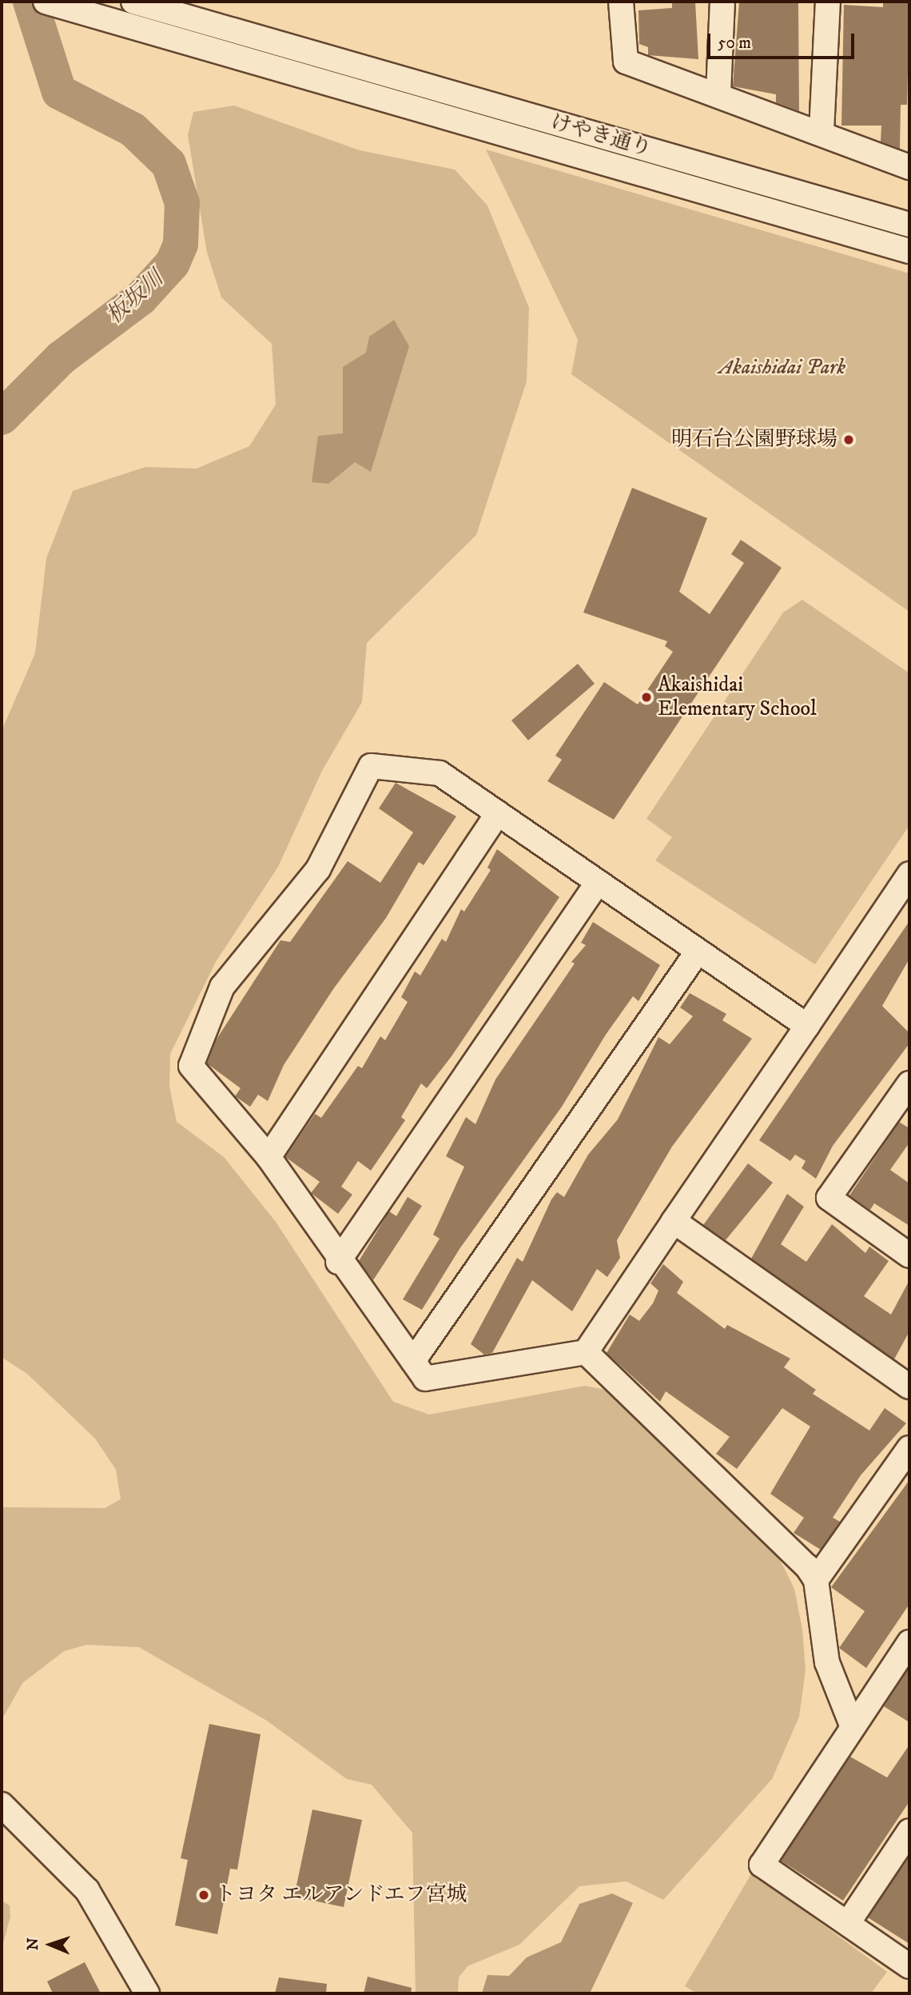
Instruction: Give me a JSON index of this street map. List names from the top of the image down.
{
  "streets": {
    "street": ["けやき通り"]
  },
  "water": ["板坂川"],
  "parks": ["Akaishidai Park"],
  "places": ["明石台公園野球場", "Akaishidai Elementary School", "トヨタ エルアンドエフ宮城"],
  "scale_bar": "50 m",
  "north": "left"
}
